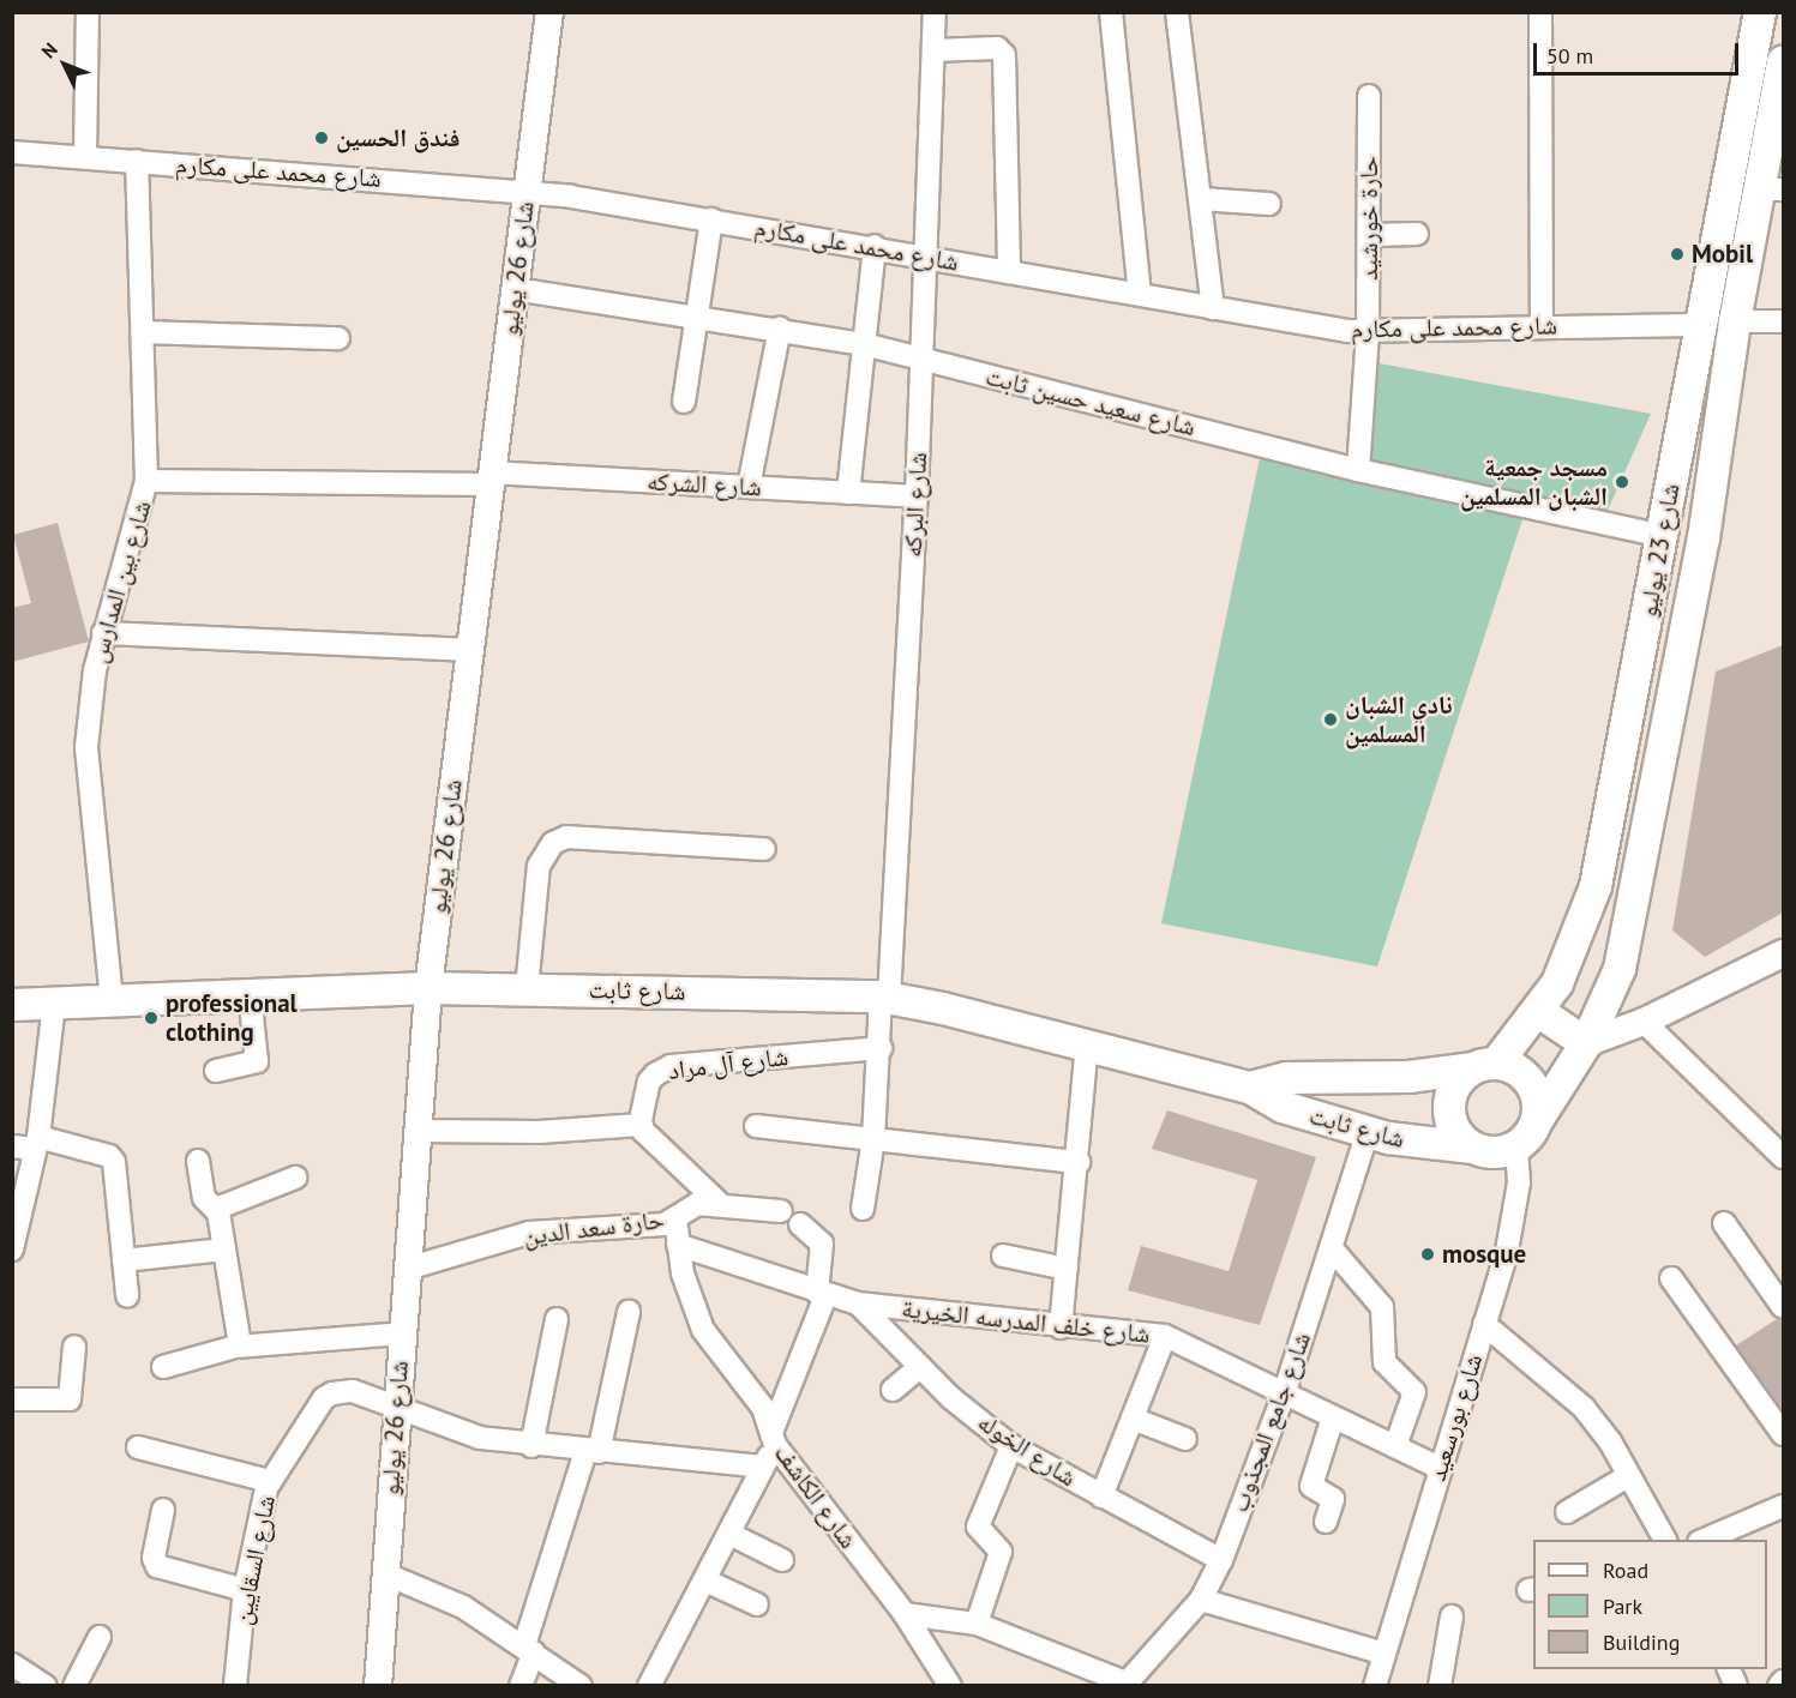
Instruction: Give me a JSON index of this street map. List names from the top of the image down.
{
  "streets": {
    "main road": ["شارع 23 يوليو", "شارع ثابت"],
    "street": [
      "شارع محمد على مكارم",
      "حارة خورشيد",
      "شارع 26 يوليو",
      "شارع سعيد حسين ثابت",
      "شارع الشركه",
      "شارع البركه",
      "شارع بين المدارس",
      "شارع آل مراد",
      "حارة سعد الدين",
      "شارع خلف المدرسه الخيرية",
      "شارع بورسعيد",
      "شارع جامع المجذوب",
      "شارع الخوله",
      "شارع الكاشف",
      "شارع السقايين"
    ]
  },
  "crossings": [
    ["شارع محمد على مكارم", "حارة خورشيد"],
    ["شارع محمد على مكارم", "شارع 26 يوليو"],
    ["شارع محمد على مكارم", "شارع البركه"],
    ["شارع محمد على مكارم", "شارع 23 يوليو"],
    ["شارع محمد على مكارم", "شارع بين المدارس"],
    ["حارة خورشيد", "شارع سعيد حسين ثابت"],
    ["شارع 26 يوليو", "شارع سعيد حسين ثابت"],
    ["شارع 26 يوليو", "شارع الشركه"],
    ["شارع 26 يوليو", "شارع ثابت"],
    ["شارع 26 يوليو", "حارة سعد الدين"],
    ["شارع 26 يوليو", "شارع السقايين"],
    ["شارع سعيد حسين ثابت", "شارع البركه"],
    ["شارع سعيد حسين ثابت", "شارع 23 يوليو"],
    ["شارع الشركه", "شارع البركه"],
    ["شارع الشركه", "شارع بين المدارس"],
    ["شارع البركه", "شارع ثابت"],
    ["شارع البركه", "شارع آل مراد"],
    ["شارع 23 يوليو", "شارع ثابت"],
    ["شارع 23 يوليو", "شارع بورسعيد"],
    ["شارع بين المدارس", "شارع ثابت"],
    ["شارع ثابت", "شارع بورسعيد"],
    ["شارع ثابت", "شارع جامع المجذوب"],
    ["حارة سعد الدين", "شارع الكاشف"],
    ["شارع خلف المدرسه الخيرية", "شارع بورسعيد"],
    ["شارع خلف المدرسه الخيرية", "شارع جامع المجذوب"],
    ["شارع خلف المدرسه الخيرية", "شارع الخوله"],
    ["شارع خلف المدرسه الخيرية", "شارع الكاشف"],
    ["شارع جامع المجذوب", "شارع الخوله"]
  ],
  "places": [
    "فندق الحسين",
    "Mobil",
    "مسجد جمعية الشبان المسلمين",
    "نادي الشبان المسلمين",
    "professional clothing",
    "mosque"
  ],
  "legend": ["Road", "Park", "Building"],
  "scale_bar": "50 m",
  "north": "top left"
}
